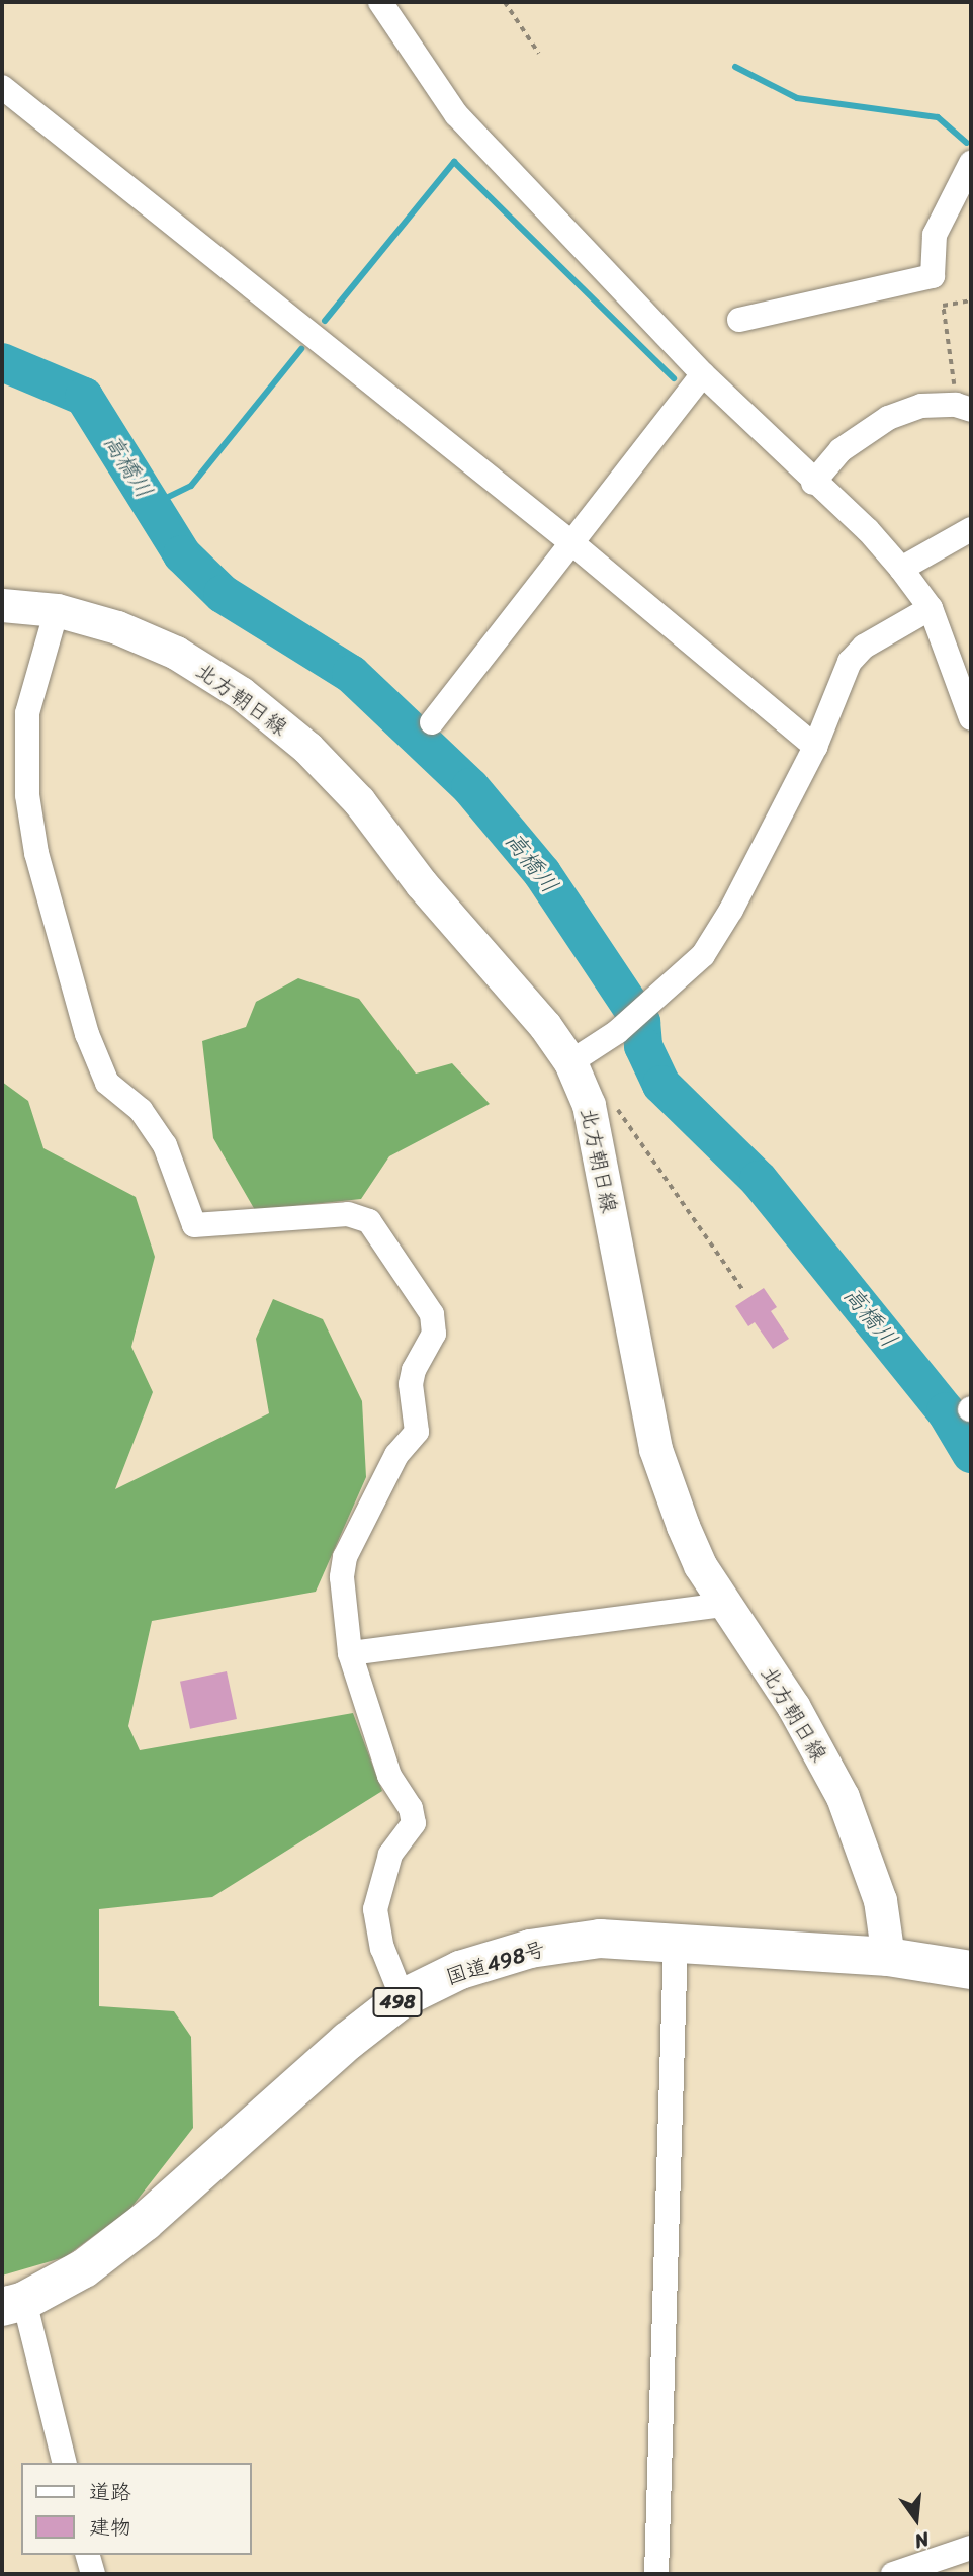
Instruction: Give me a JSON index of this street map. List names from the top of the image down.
{
  "streets": {
    "highway": ["国道498号", "498"],
    "main road": ["北方朝日線"]
  },
  "crossings": [
    ["北方朝日線", "国道498号"]
  ],
  "water": ["高橋川"],
  "legend": ["道路", "建物"],
  "north": "bottom"
}
